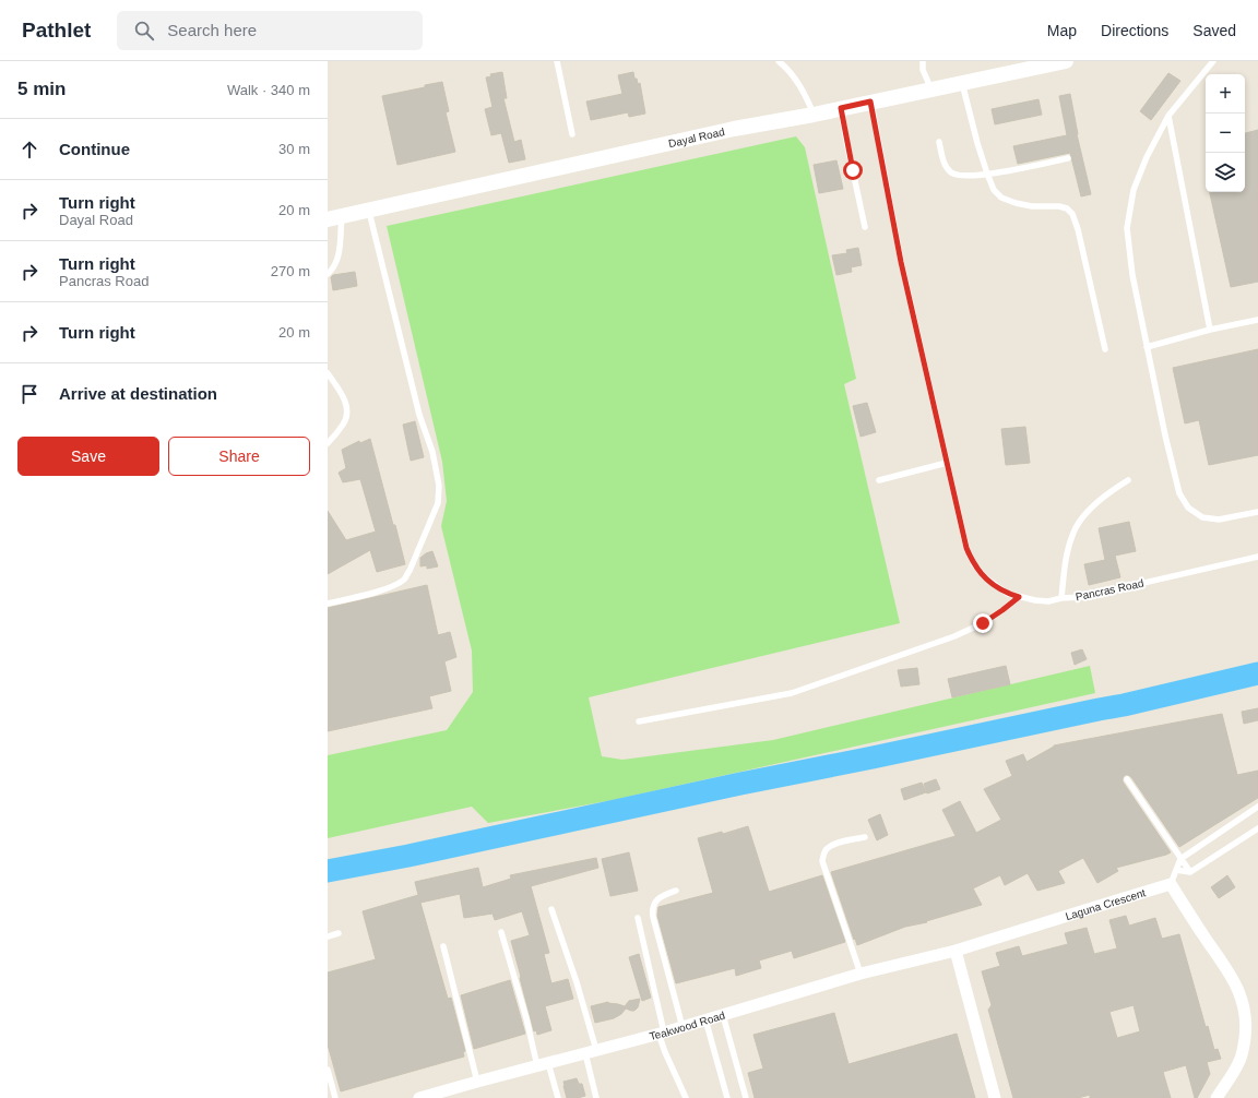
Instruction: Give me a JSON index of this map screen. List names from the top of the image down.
{
  "streets": {
    "street": ["Dayal Road", "Laguna Crescent", "Teakwood Road"],
    "lane": ["Pancras Road"]
  },
  "crossings": [
    ["Dayal Road", "Pancras Road"],
    ["Laguna Crescent", "Teakwood Road"]
  ],
  "page": {
    "header": "Pathlet",
    "search": "Search here",
    "nav": ["Map", "Directions", "Saved"],
    "heading": ["5 min", "Walk · 340 m"],
    "map_buttons": ["+", "−"],
    "list": [
      ["Continue", "30 m"],
      ["Turn right", "Dayal Road", "20 m"],
      ["Turn right", "Pancras Road", "270 m"],
      ["Turn right", "20 m"],
      "Arrive at destination"
    ],
    "buttons": ["Save", "Share"]
  }
}
